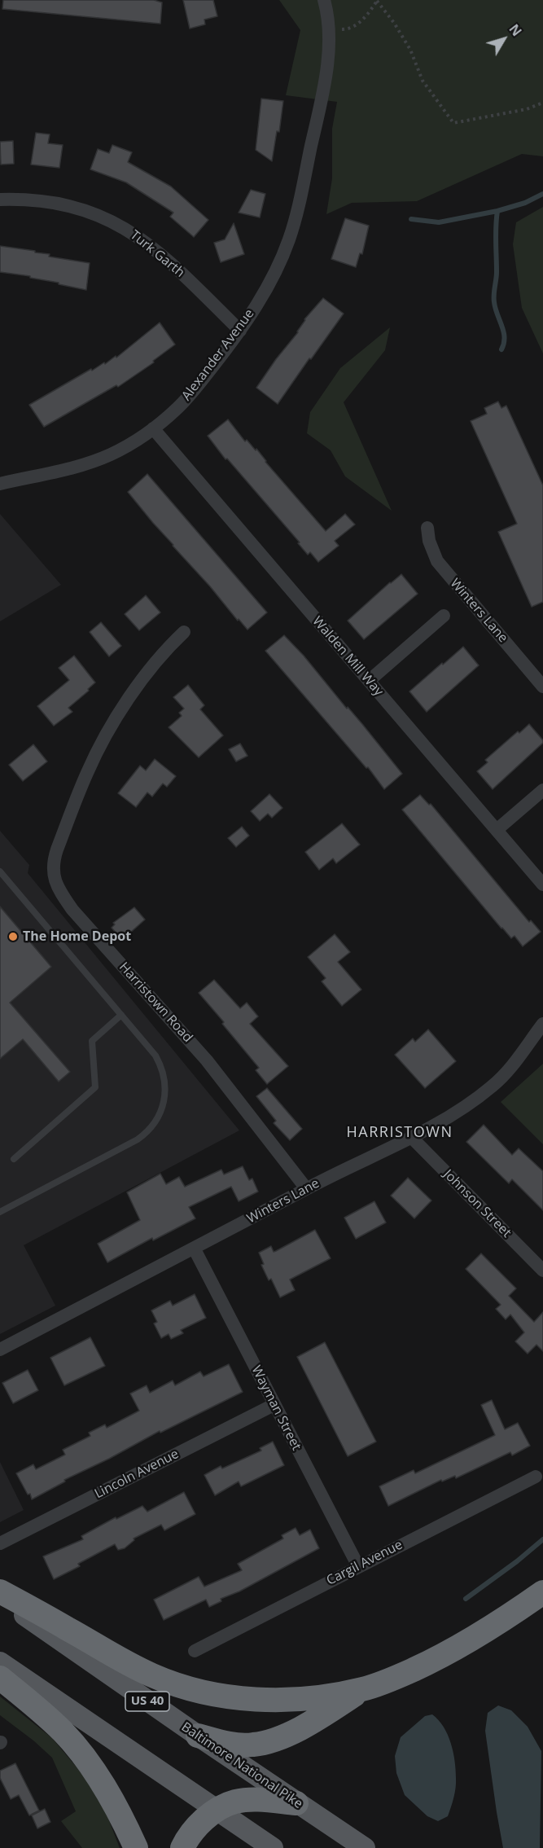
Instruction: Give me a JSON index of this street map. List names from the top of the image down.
{
  "streets": {
    "main road": ["US 40", "Baltimore National Pike"],
    "street": [
      "Turk Garth",
      "Alexander Avenue",
      "Winters Lane",
      "Walden Mill Way",
      "Harristown Road",
      "Johnson Street",
      "Wayman Street",
      "Lincoln Avenue",
      "Cargil Avenue"
    ]
  },
  "crossings": [
    ["Turk Garth", "Alexander Avenue"],
    ["Alexander Avenue", "Walden Mill Way"],
    ["Winters Lane", "Harristown Road"],
    ["Winters Lane", "Johnson Street"],
    ["Winters Lane", "Wayman Street"],
    ["Wayman Street", "Lincoln Avenue"],
    ["Wayman Street", "Cargil Avenue"]
  ],
  "districts": ["HARRISTOWN"],
  "places": ["The Home Depot"],
  "north": "top right"
}
